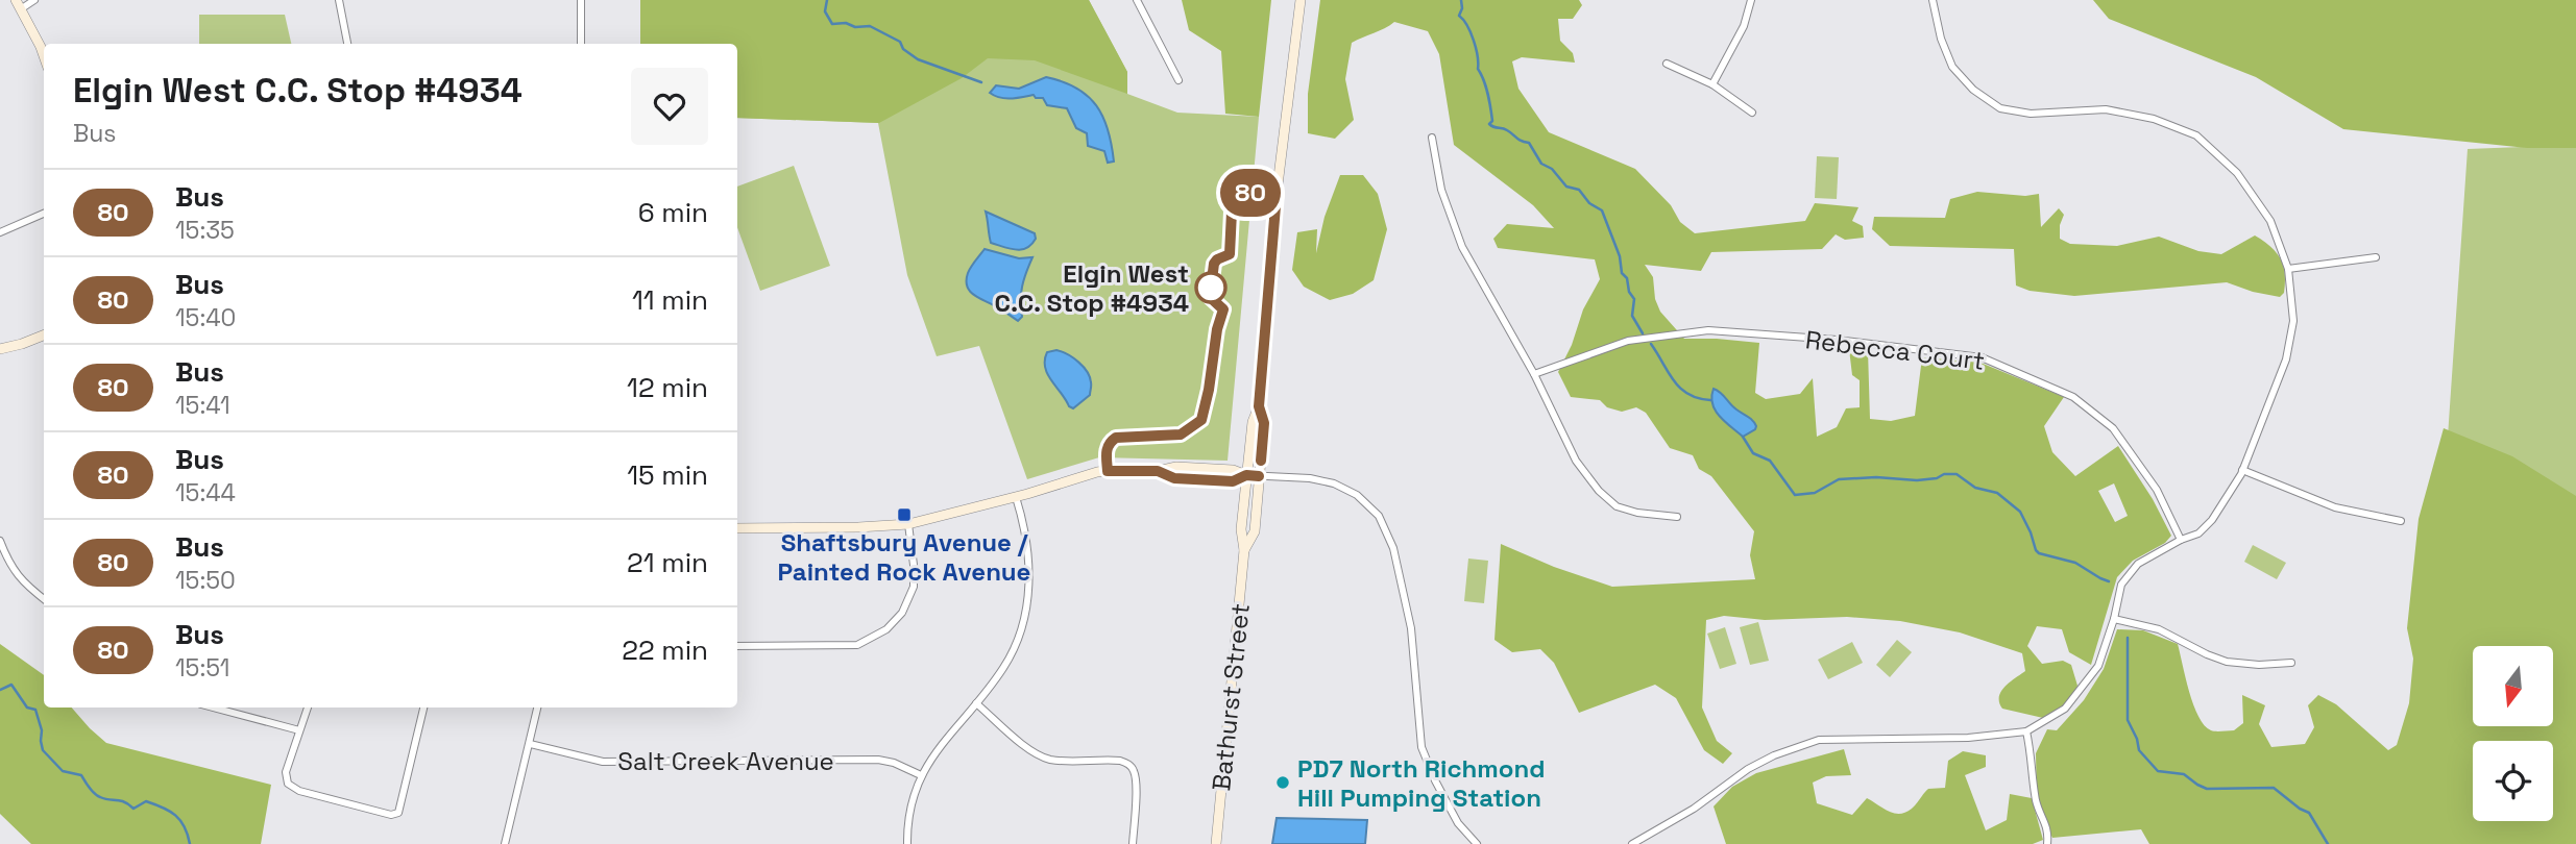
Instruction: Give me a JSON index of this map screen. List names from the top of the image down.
{
  "streets": {
    "main road": ["Bathurst Street"],
    "street": ["Rebecca Court", "Salt Creek Avenue"]
  },
  "places": {
    "other": ["Elgin West C.C. Stop #4934", "PD7 North Richmond Hill Pumping Station"],
    "transit": ["Shaftsbury Avenue / Painted Rock Avenue"]
  },
  "lines": ["bus line 80"],
  "north": "bottom",
  "page": {
    "on_map": "80",
    "heading": ["Elgin West C.C. Stop #4934", "Bus"],
    "list": [
      {
        "mark": "80",
        "name": "Bus",
        "note": "15:35",
        "value": "6 min"
      },
      {
        "mark": "80",
        "name": "Bus",
        "note": "15:40",
        "value": "11 min"
      },
      {
        "mark": "80",
        "name": "Bus",
        "note": "15:41",
        "value": "12 min"
      },
      {
        "mark": "80",
        "name": "Bus",
        "note": "15:44",
        "value": "15 min"
      },
      {
        "mark": "80",
        "name": "Bus",
        "note": "15:50",
        "value": "21 min"
      },
      {
        "mark": "80",
        "name": "Bus",
        "note": "15:51",
        "value": "22 min"
      }
    ]
  }
}
